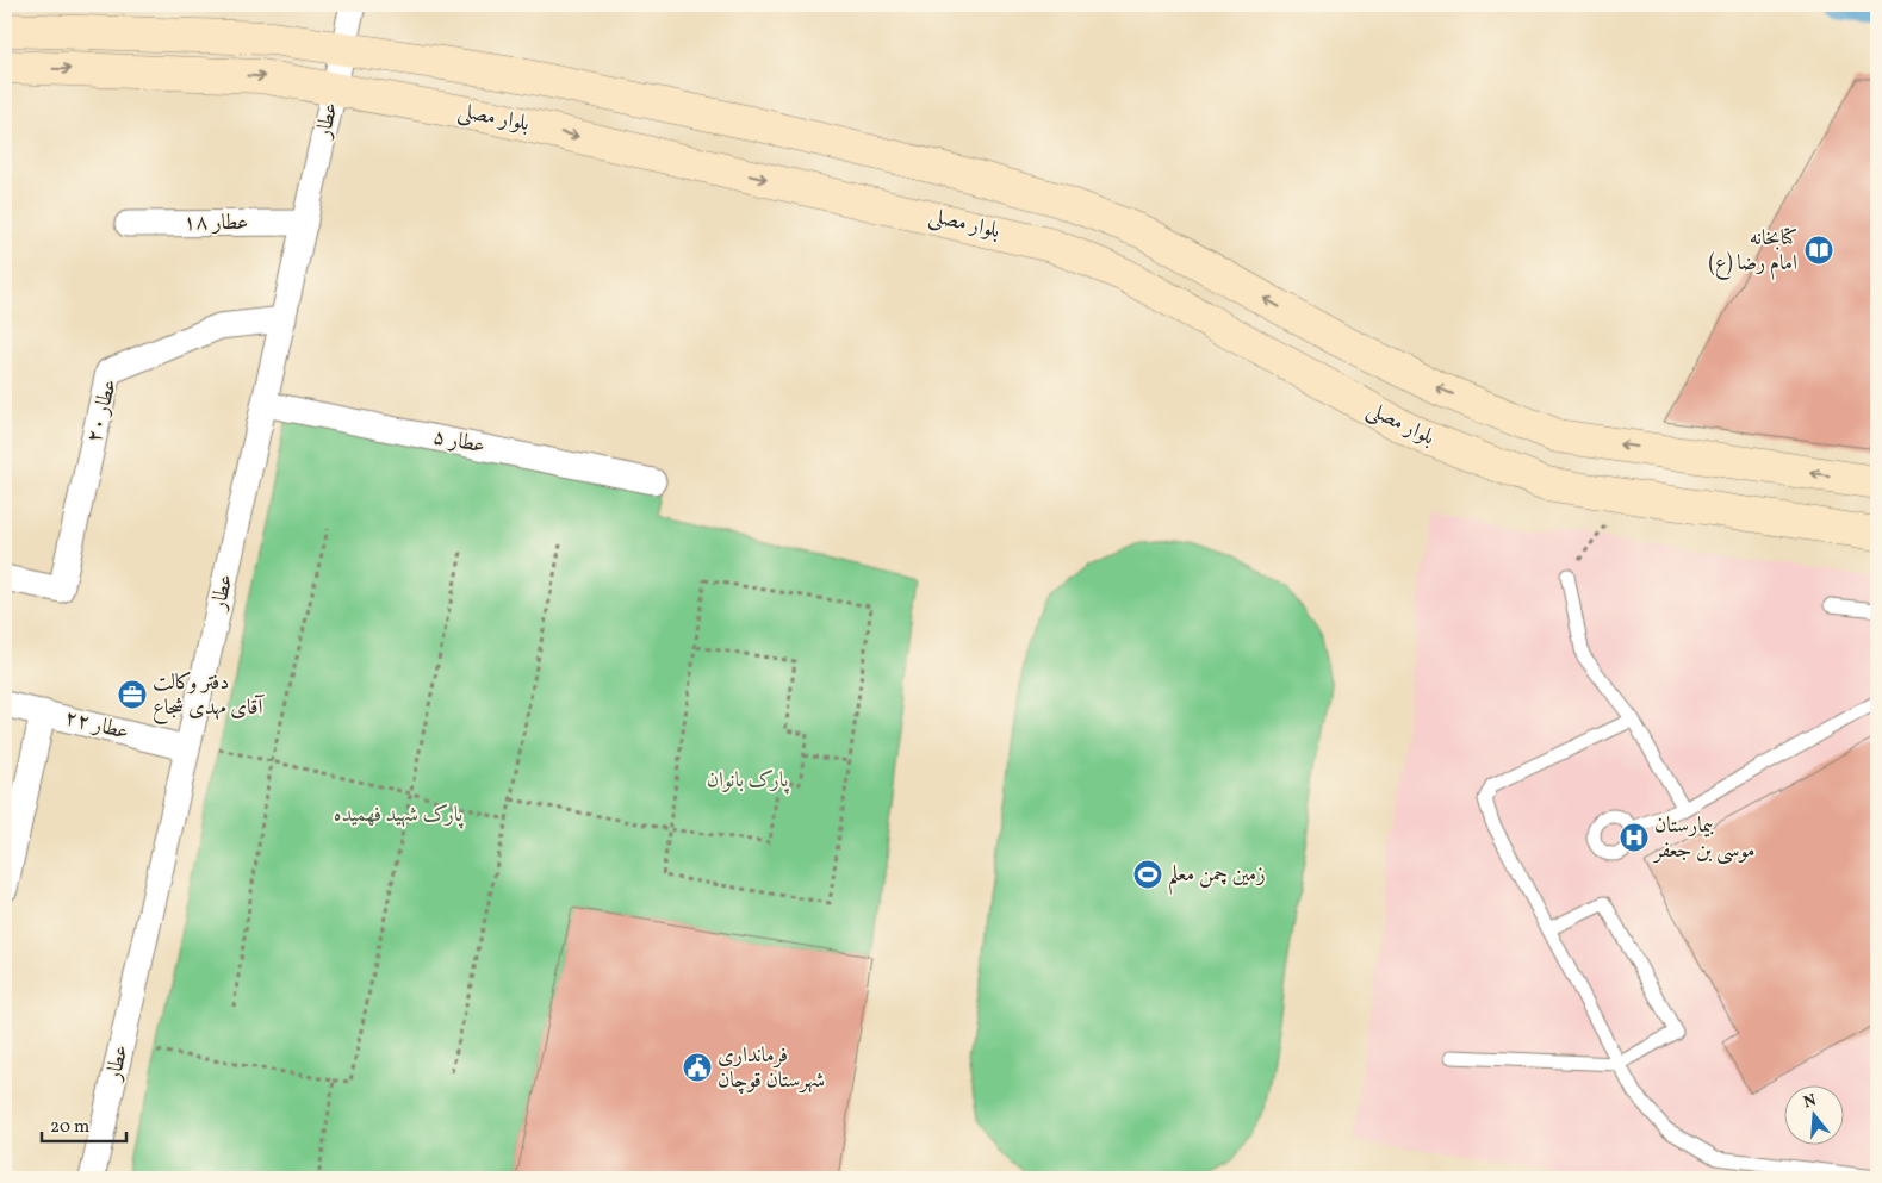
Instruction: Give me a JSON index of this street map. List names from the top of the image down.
{
  "streets": {
    "street": [
      "بلوار مصلی",
      "عطار",
      "عطار ۱۸",
      "عطار ۲۰",
      "عطار ۵",
      "عطار ۲۲"
    ]
  },
  "crossings": [
    ["بلوار مصلی", "عطار"],
    ["عطار", "عطار ۱۸"],
    ["عطار", "عطار ۲۰"],
    ["عطار", "عطار ۵"],
    ["عطار", "عطار ۲۲"]
  ],
  "parks": ["پارک بانوان", "پارک شهید فهمیده"],
  "places": {
    "library": ["کتابخانه امام رضا (ع)"],
    "office": ["دفتر وکالت آقای مهدی شجاع"],
    "hospital": ["بیمارستان موسی بن جعفر"],
    "sports": ["زمین چمن معلم"],
    "public building": ["فرمانداری شهرستان قوچان"]
  },
  "scale_bar": "20 m",
  "north": "top"
}
